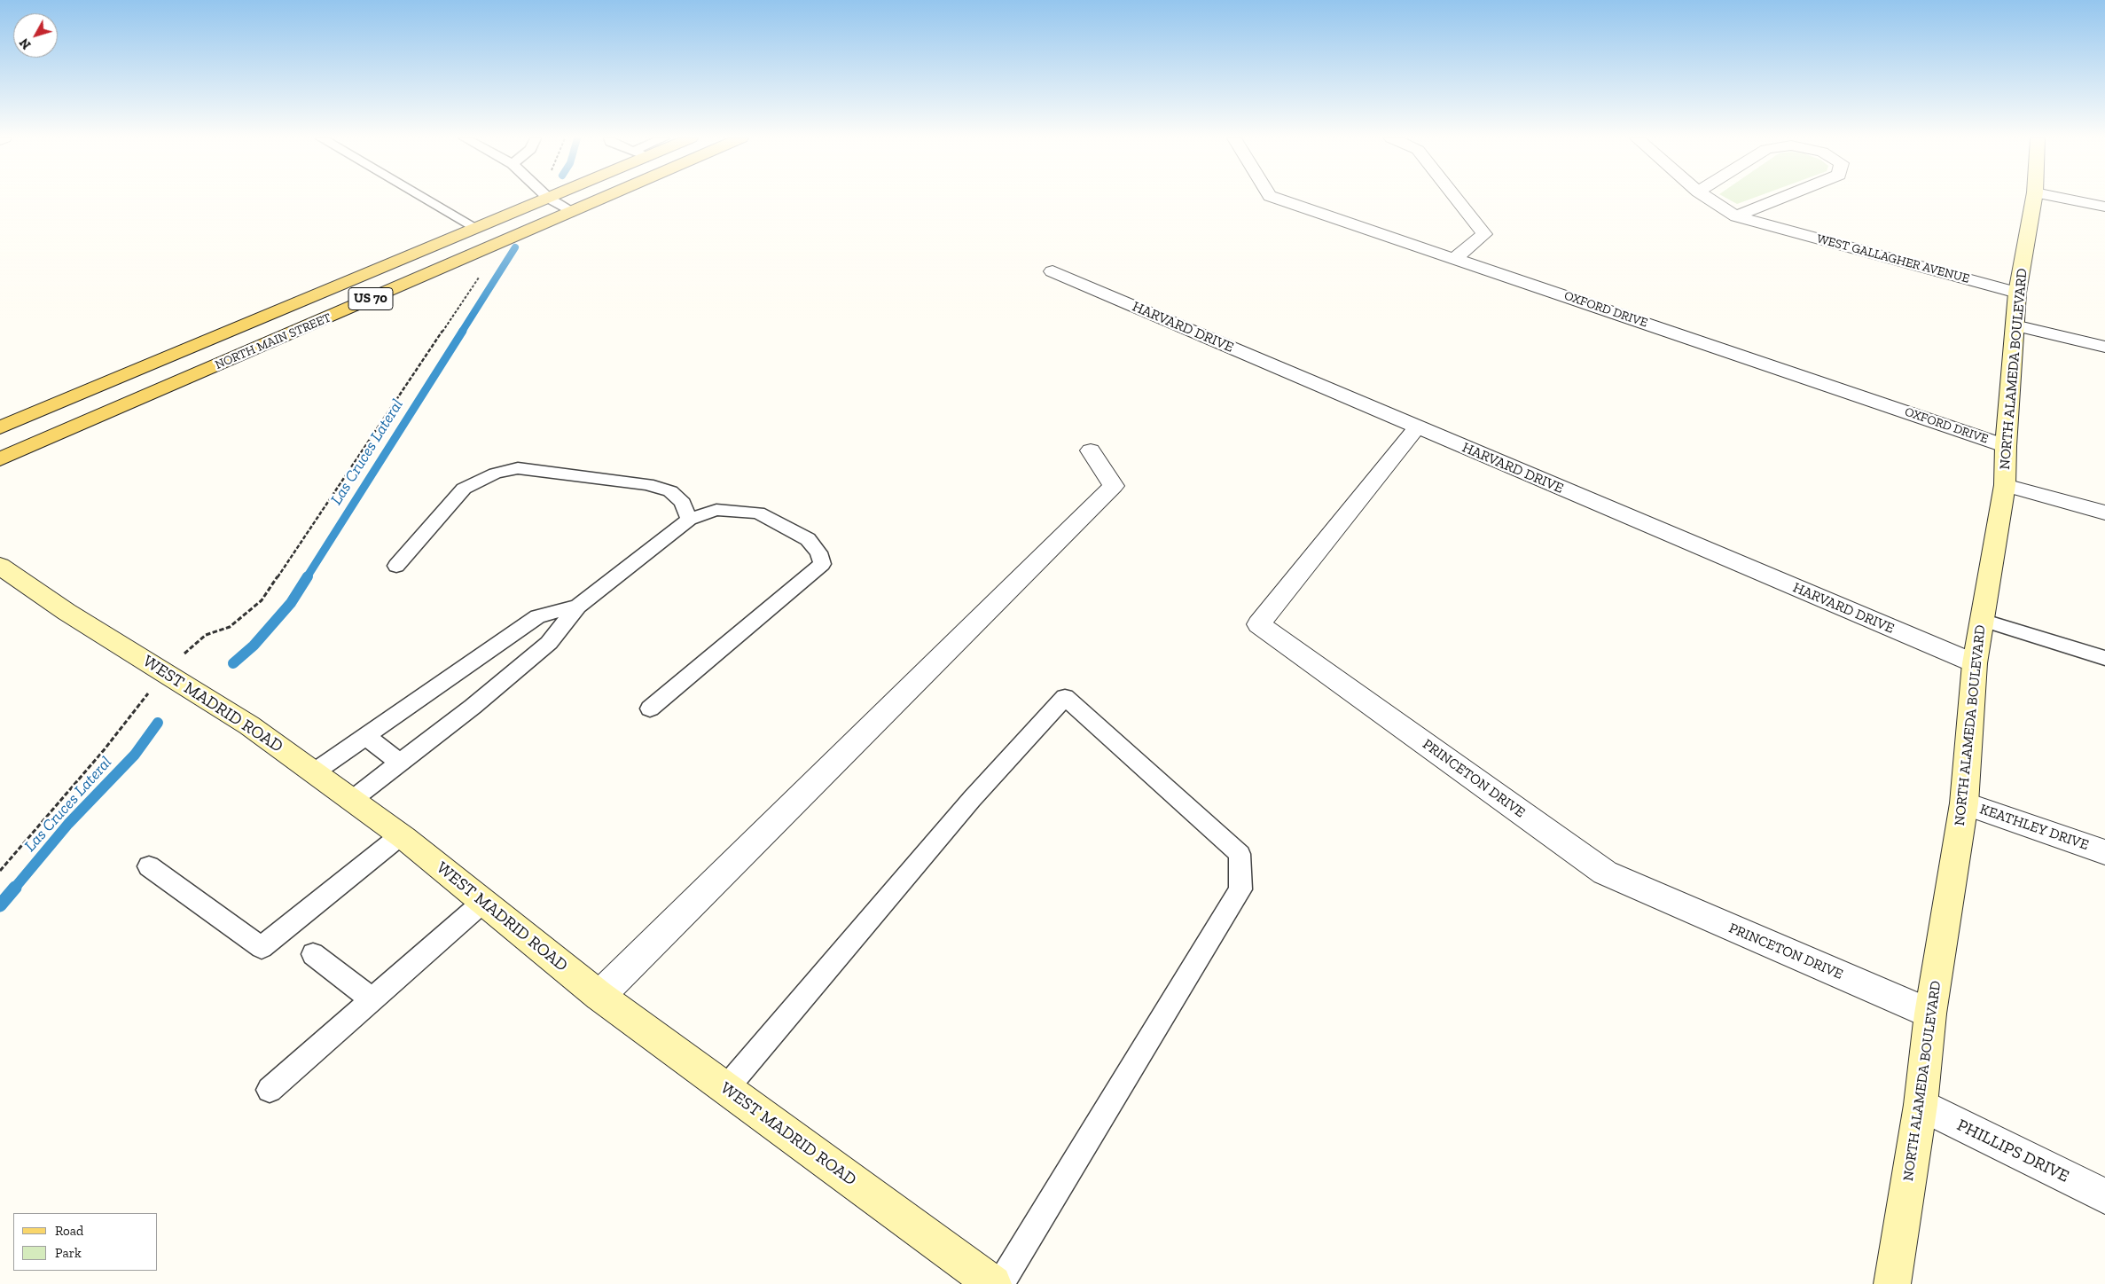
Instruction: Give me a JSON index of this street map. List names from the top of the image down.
{
  "streets": {
    "main road": ["US 70", "NORTH MAIN STREET"],
    "street": [
      "WEST GALLAGHER AVENUE",
      "OXFORD DRIVE",
      "HARVARD DRIVE",
      "NORTH ALAMEDA BOULEVARD",
      "WEST MADRID ROAD",
      "PRINCETON DRIVE",
      "KEATHLEY DRIVE",
      "PHILLIPS DRIVE"
    ]
  },
  "crossings": [
    ["WEST GALLAGHER AVENUE", "NORTH ALAMEDA BOULEVARD"],
    ["OXFORD DRIVE", "NORTH ALAMEDA BOULEVARD"],
    ["HARVARD DRIVE", "NORTH ALAMEDA BOULEVARD"],
    ["HARVARD DRIVE", "PRINCETON DRIVE"],
    ["NORTH ALAMEDA BOULEVARD", "PRINCETON DRIVE"],
    ["NORTH ALAMEDA BOULEVARD", "KEATHLEY DRIVE"],
    ["NORTH ALAMEDA BOULEVARD", "PHILLIPS DRIVE"]
  ],
  "water": ["Las Cruces Lateral"],
  "legend": ["Road", "Park"],
  "north": "bottom left"
}
